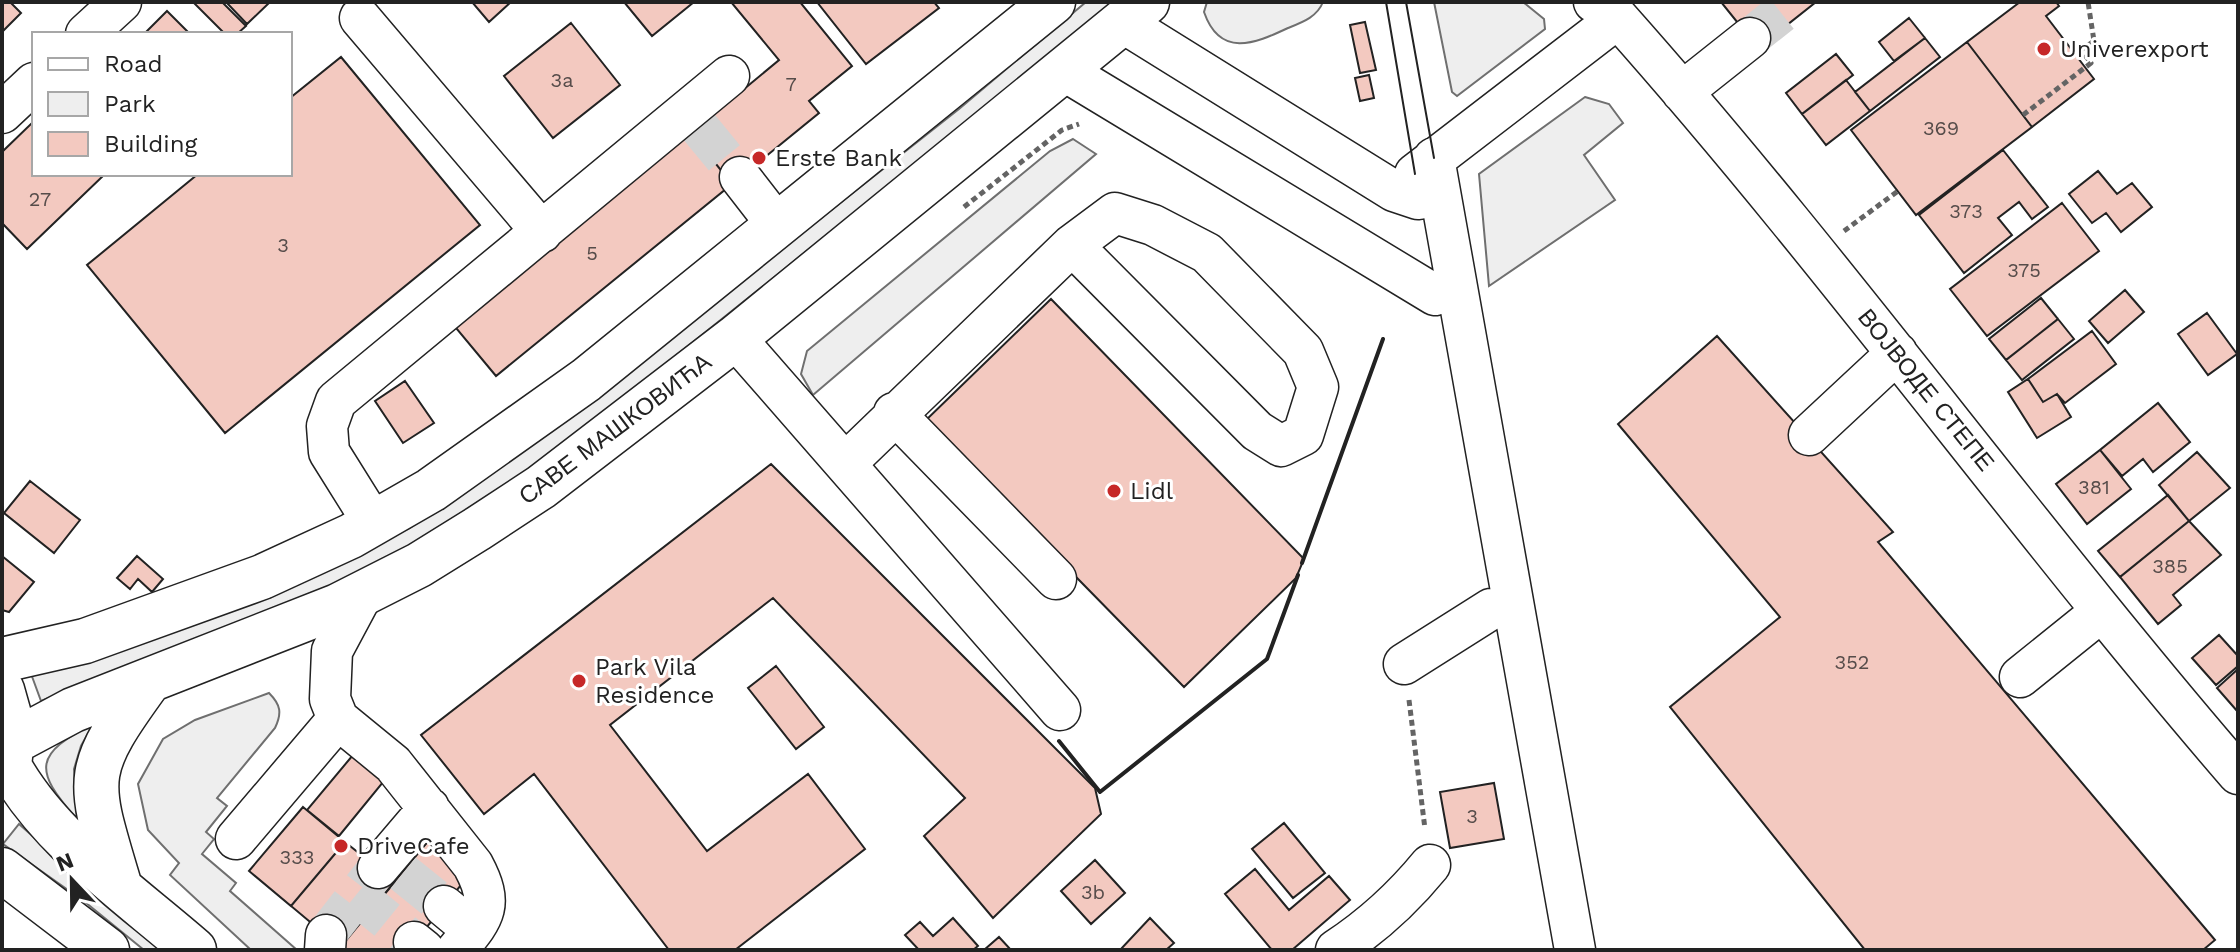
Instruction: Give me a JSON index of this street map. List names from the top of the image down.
{
  "streets": {
    "main road": ["САВЕ МАШКОВИЋА"],
    "street": ["ВОЈВОДЕ СТЕПЕ"]
  },
  "places": [
    "Univerexport",
    "Erste Bank",
    "Lidl",
    "Park Vila Residence",
    "DriveCafe"
  ],
  "house_numbers": [
    "3a",
    "7",
    "369",
    "27",
    "373",
    "3",
    "5",
    "375",
    "381",
    "385",
    "352",
    "3",
    "333",
    "3b"
  ],
  "legend": ["Road", "Park", "Building"],
  "north": "top"
}
